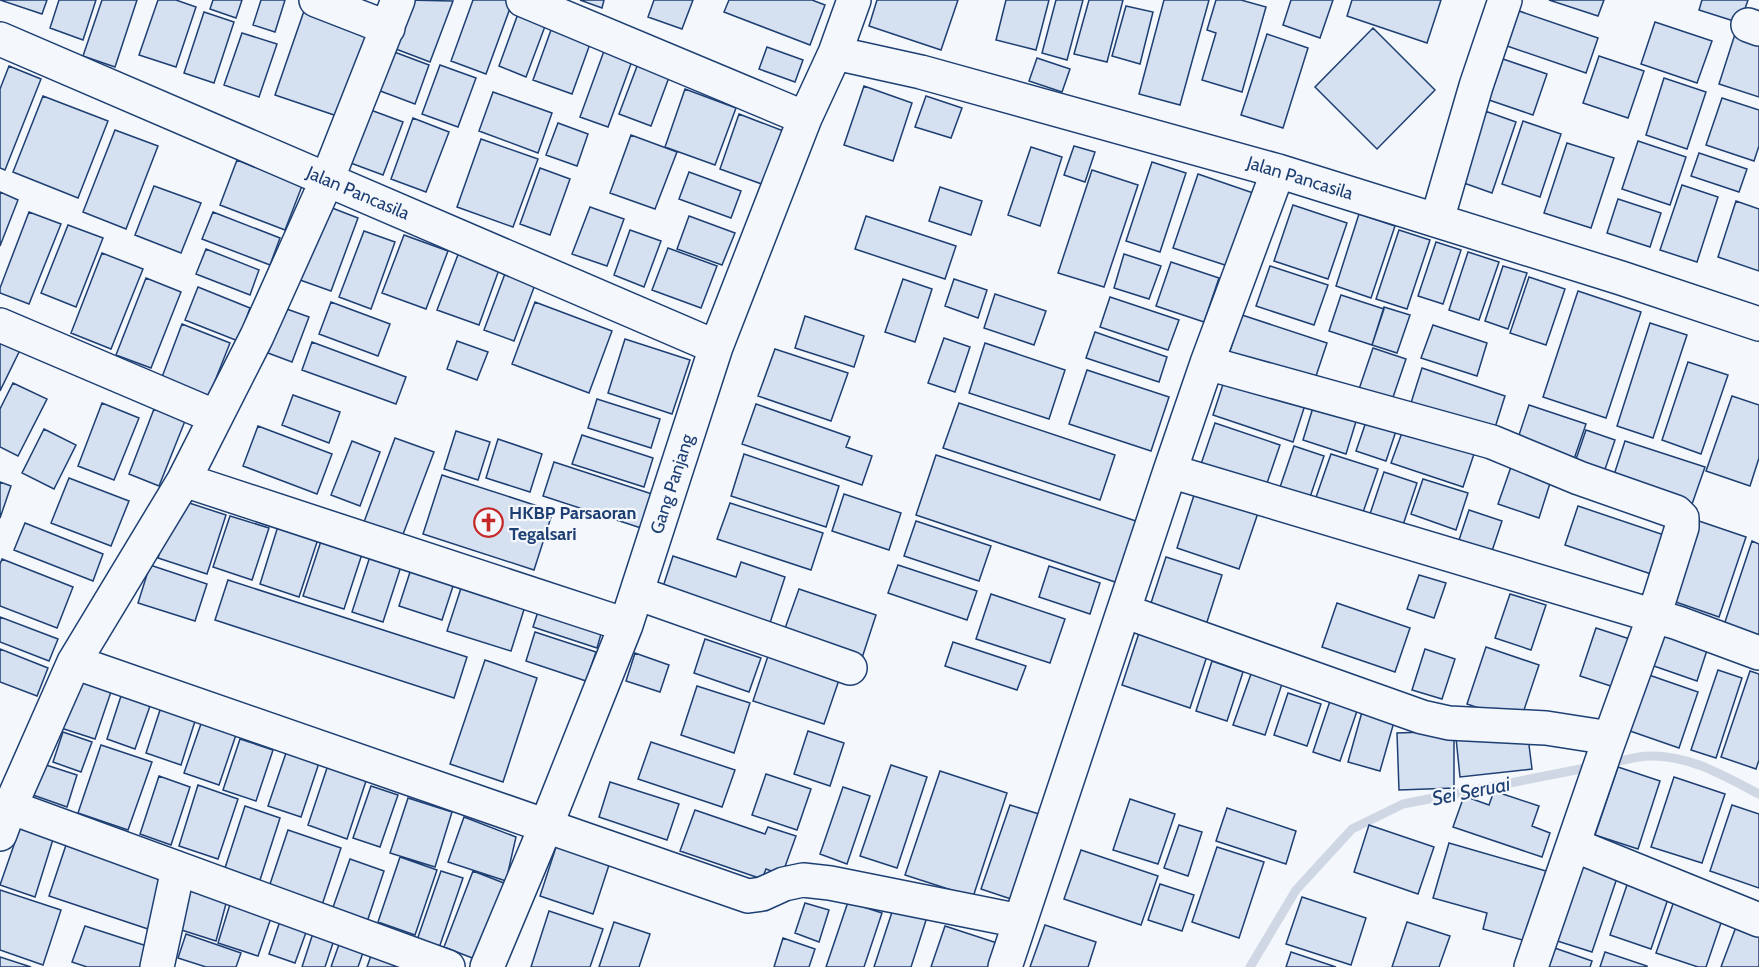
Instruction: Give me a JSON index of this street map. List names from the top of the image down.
{
  "streets": {
    "street": ["Jalan Pancasila", "Gang Panjang"]
  },
  "crossings": [
    ["Jalan Pancasila", "Gang Panjang"]
  ],
  "water": ["Sei Seruai"],
  "places": {
    "church": ["HKBP Parsaoran Tegalsari"]
  }
}
